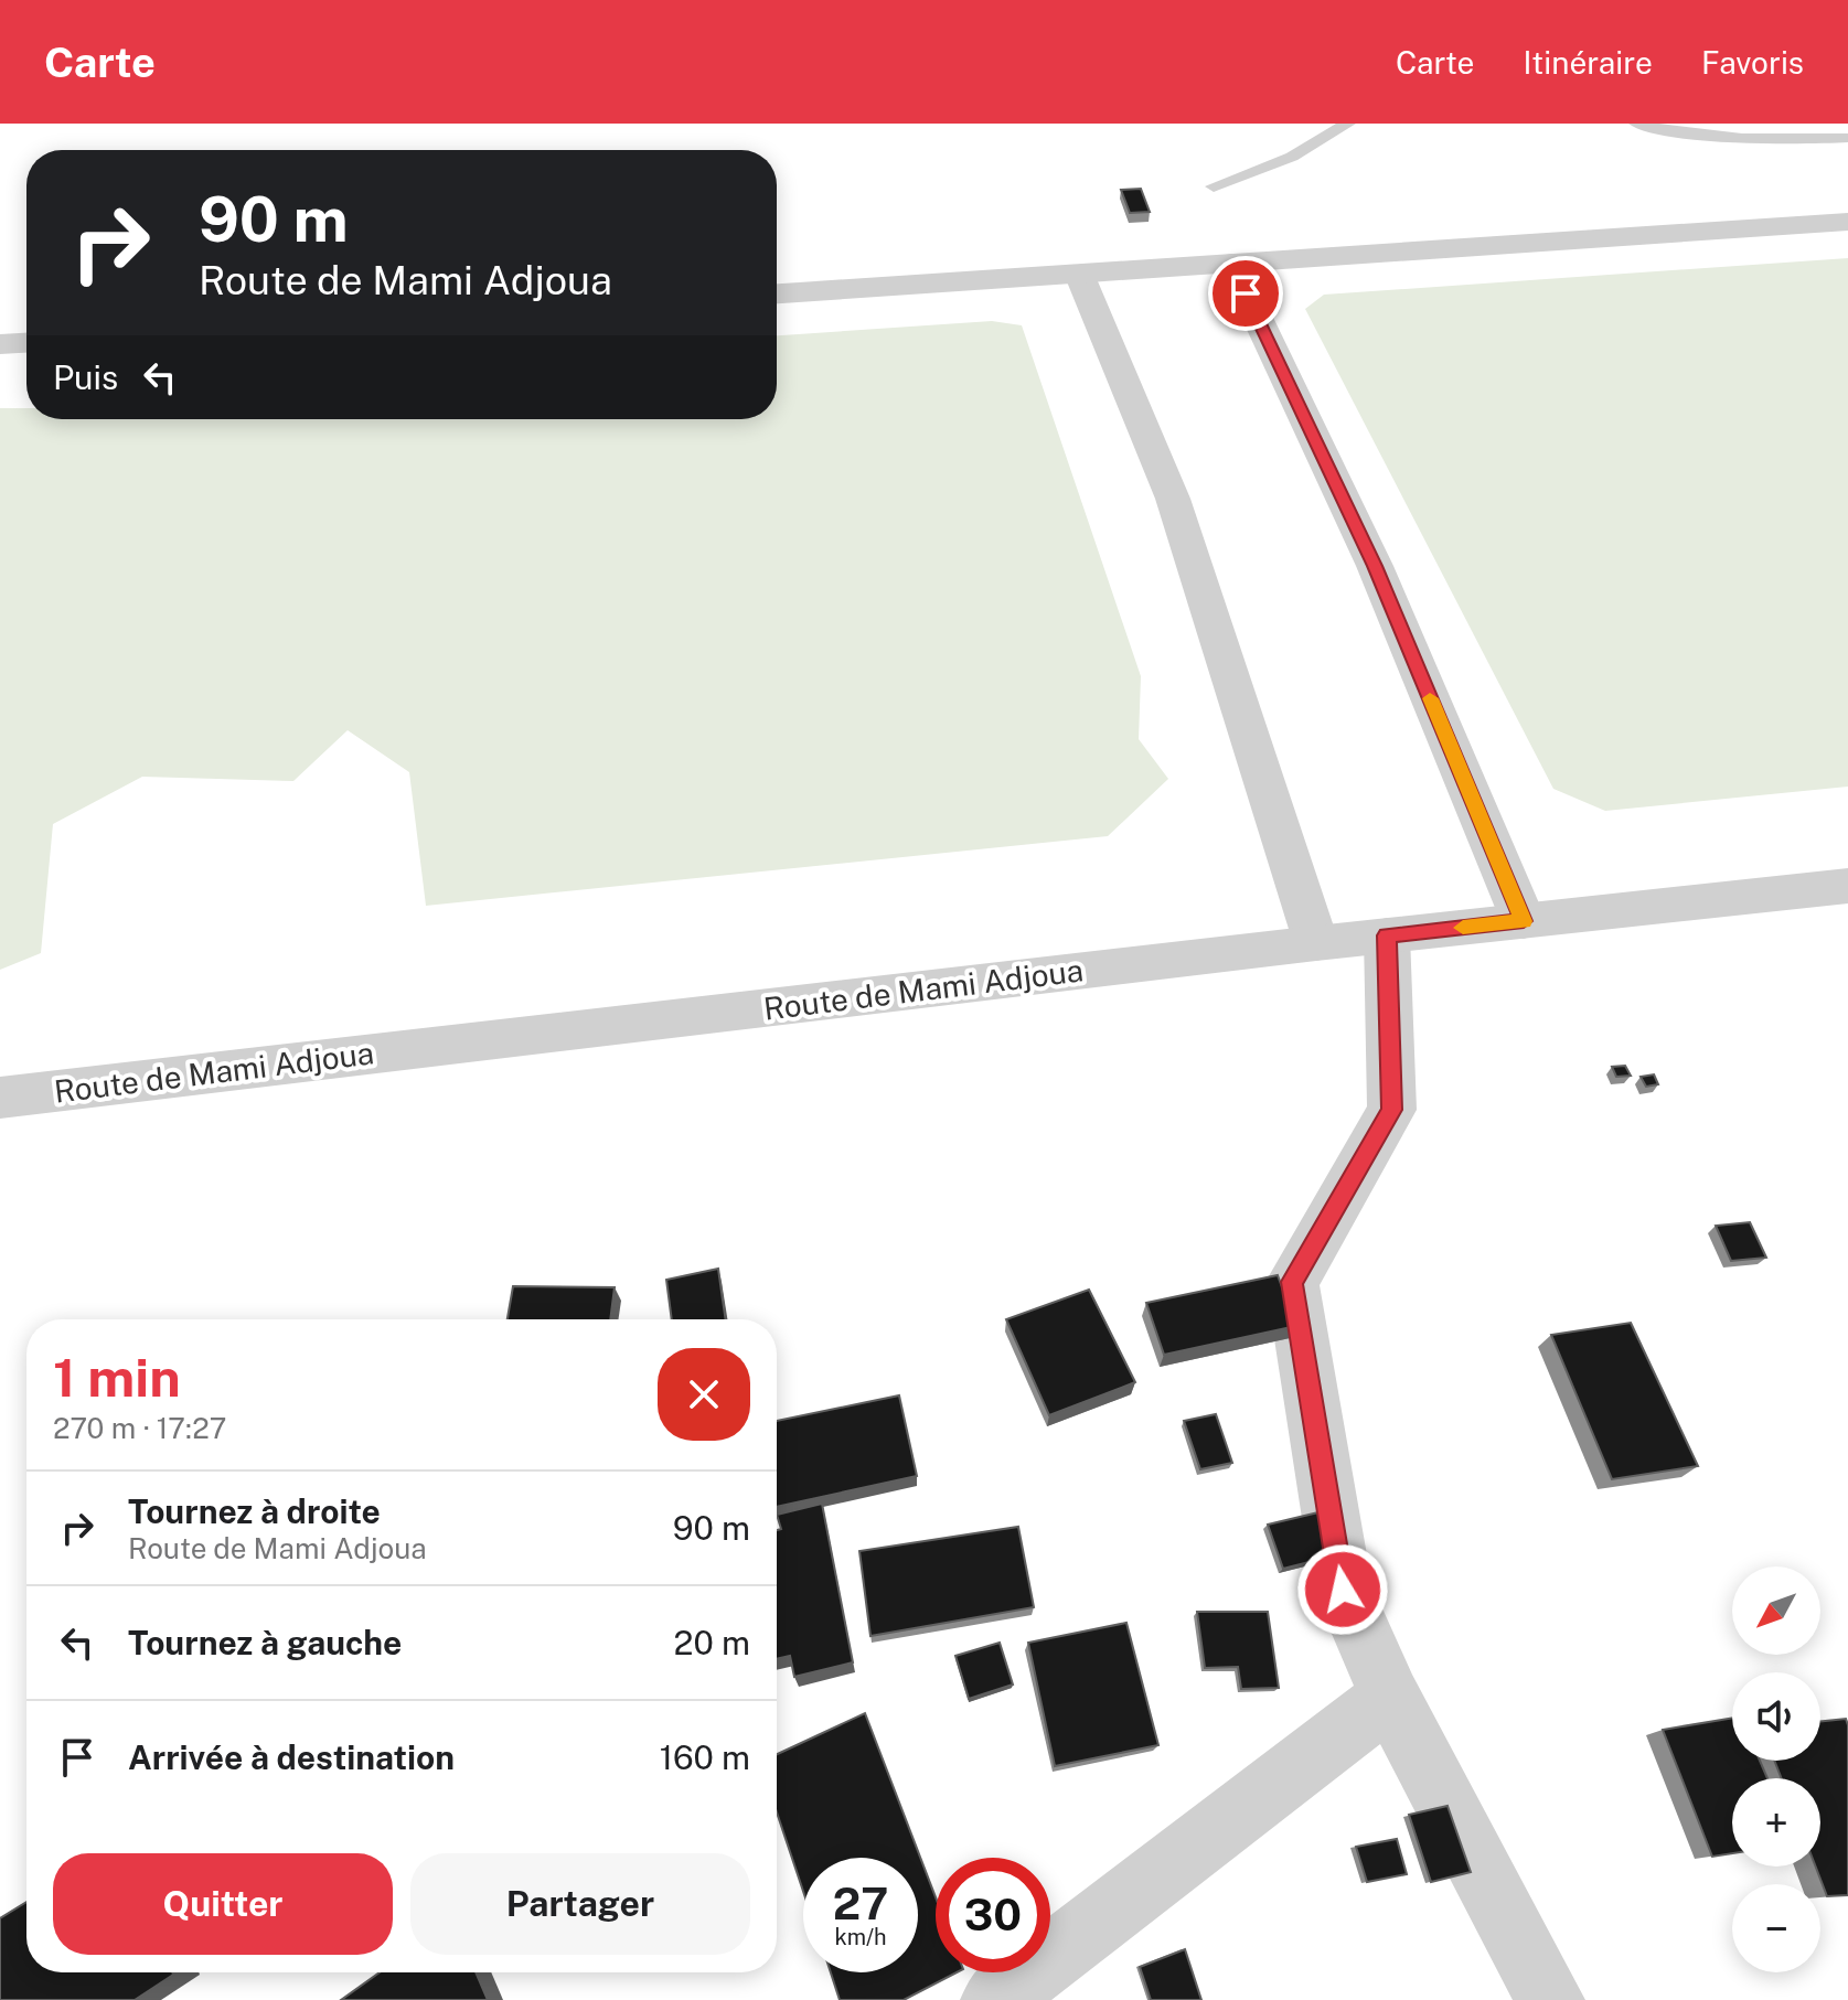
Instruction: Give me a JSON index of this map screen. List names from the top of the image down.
{
  "streets": {
    "street": ["Route de Mami Adjoua"]
  },
  "north": "bottom left",
  "page": {
    "header": "Carte",
    "nav": ["Carte", "Itinéraire", "Favoris"],
    "turn": ["90 m", "Route de Mami Adjoua"],
    "then": "Puis",
    "heading": ["1 min", "270 m · 17:27"],
    "list": [
      {
        "name": "Tournez à droite",
        "note": "Route de Mami Adjoua",
        "value": "90 m"
      },
      {
        "name": "Tournez à gauche",
        "value": "20 m"
      },
      {
        "name": "Arrivée à destination",
        "value": "160 m"
      }
    ],
    "map_buttons": ["+", "−"],
    "buttons": ["Quitter", "Partager"],
    "speed": "27 km/h",
    "limit": "30"
  }
}
